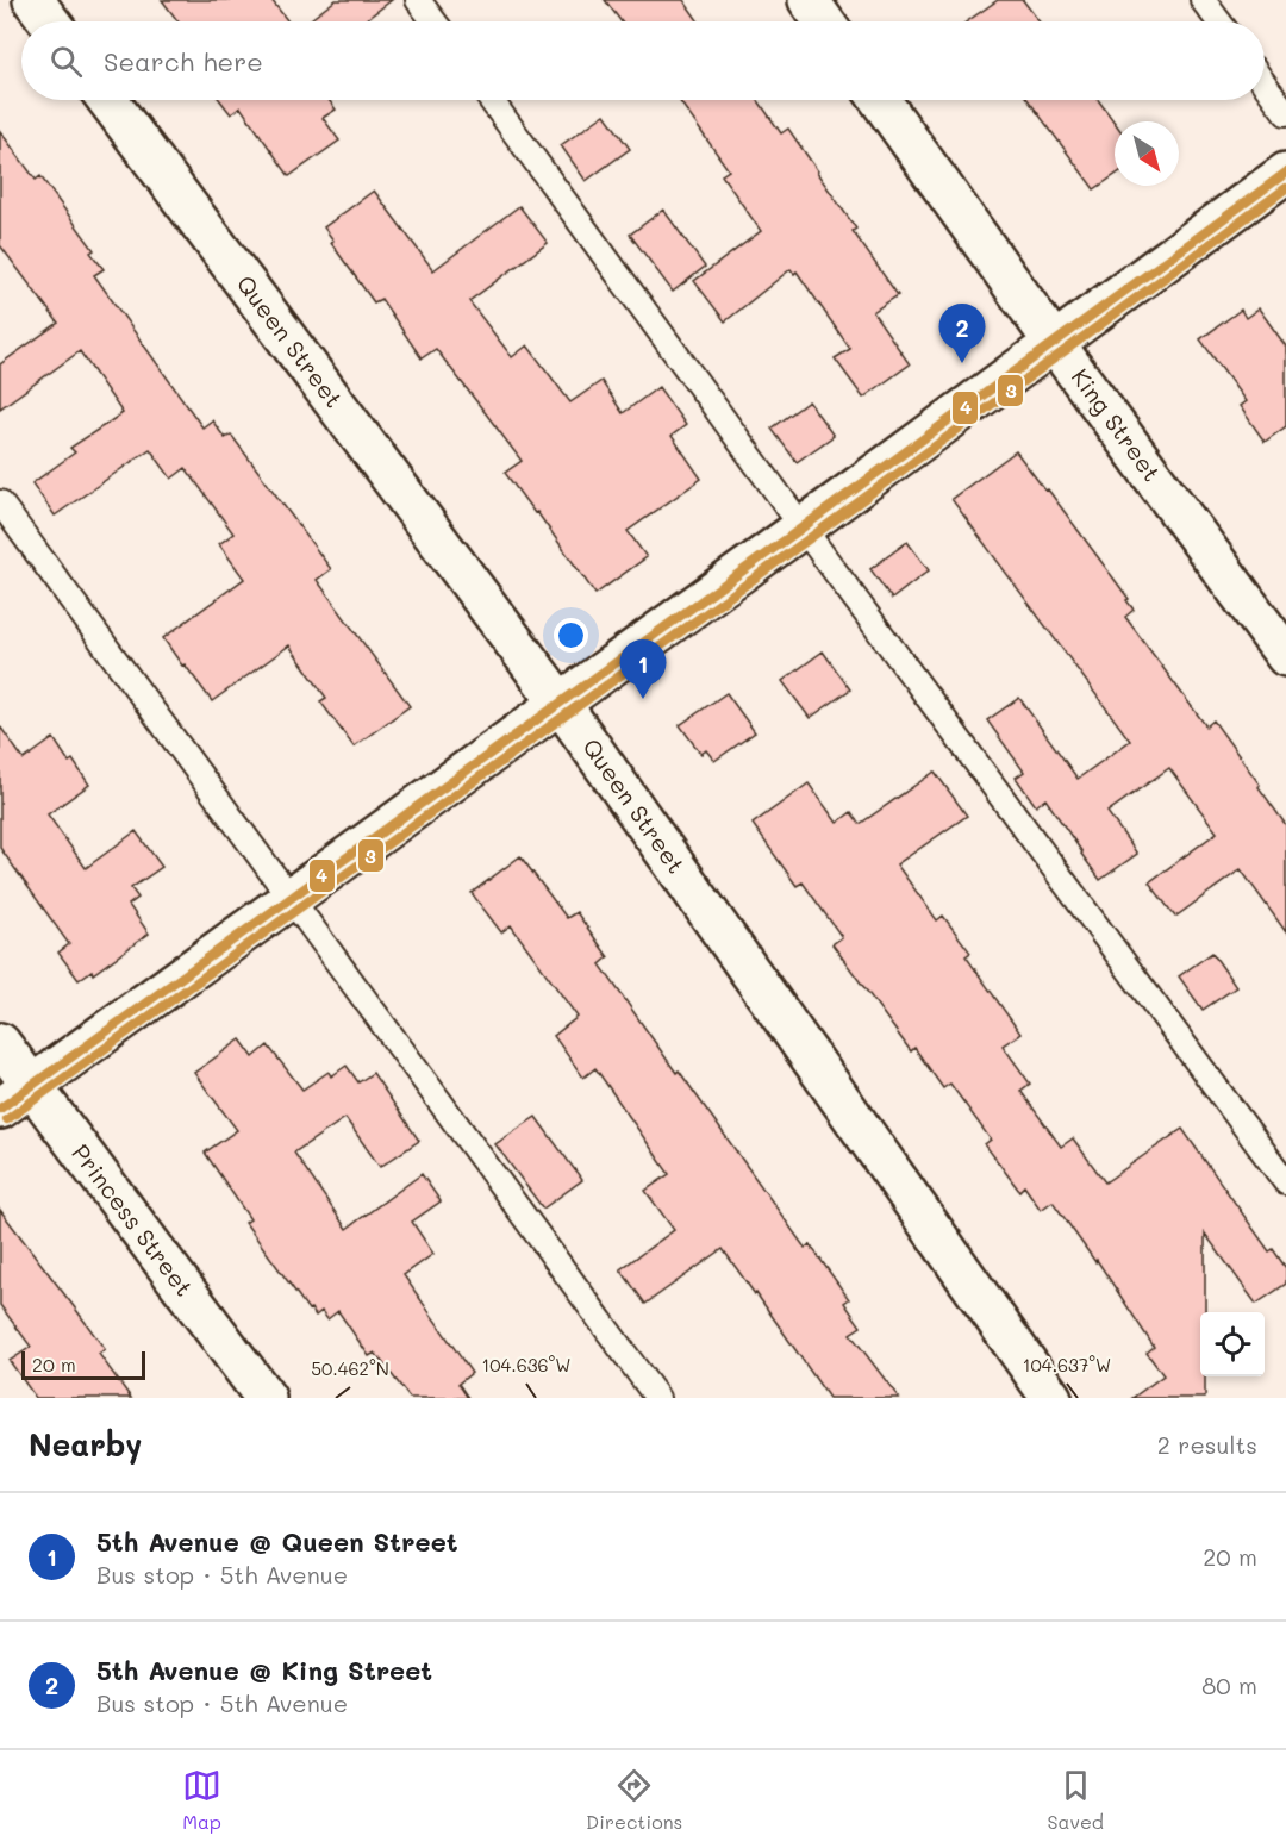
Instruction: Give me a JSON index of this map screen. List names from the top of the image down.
{
  "streets": {
    "street": ["Queen Street", "King Street", "Princess Street"]
  },
  "lines": ["transit line 4", "transit line 3"],
  "scale_bar": "20 m",
  "north": "bottom right",
  "page": {
    "search": "Search here",
    "pins": ["2", "1"],
    "scale": "20 m",
    "heading": ["Nearby", "2 results"],
    "list": [
      {
        "mark": "1",
        "name": "5th Avenue @ Queen Street",
        "note": "Bus stop · 5th Avenue",
        "value": "20 m"
      },
      {
        "mark": "2",
        "name": "5th Avenue @ King Street",
        "note": "Bus stop · 5th Avenue",
        "value": "80 m"
      }
    ],
    "nav": ["Map", "Directions", "Saved"]
  },
  "coordinates": ["104.636°W", "104.637°W", "50.462°N"]
}
